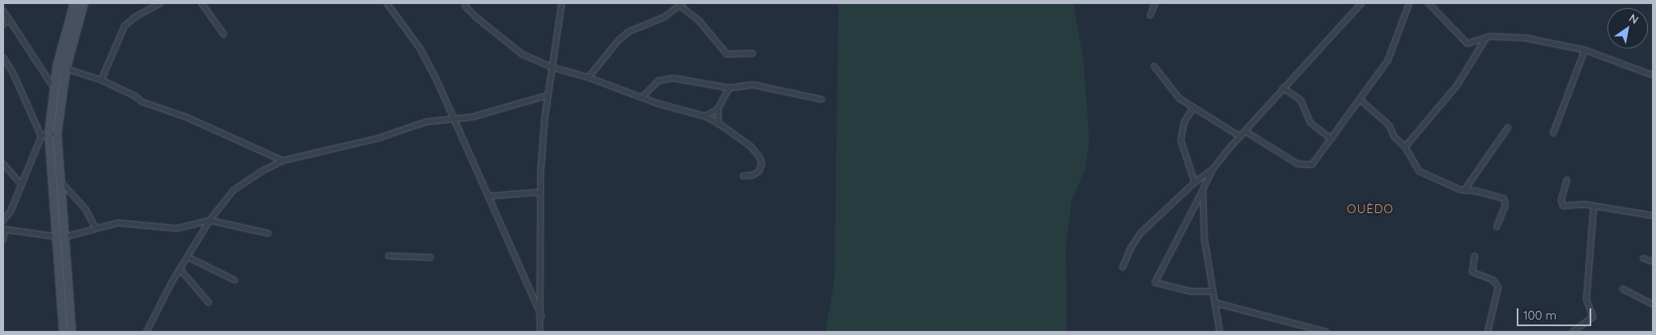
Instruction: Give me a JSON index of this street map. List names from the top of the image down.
{
  "districts": ["OUÈDO"],
  "scale_bar": "100 m",
  "north": "top right"
}
